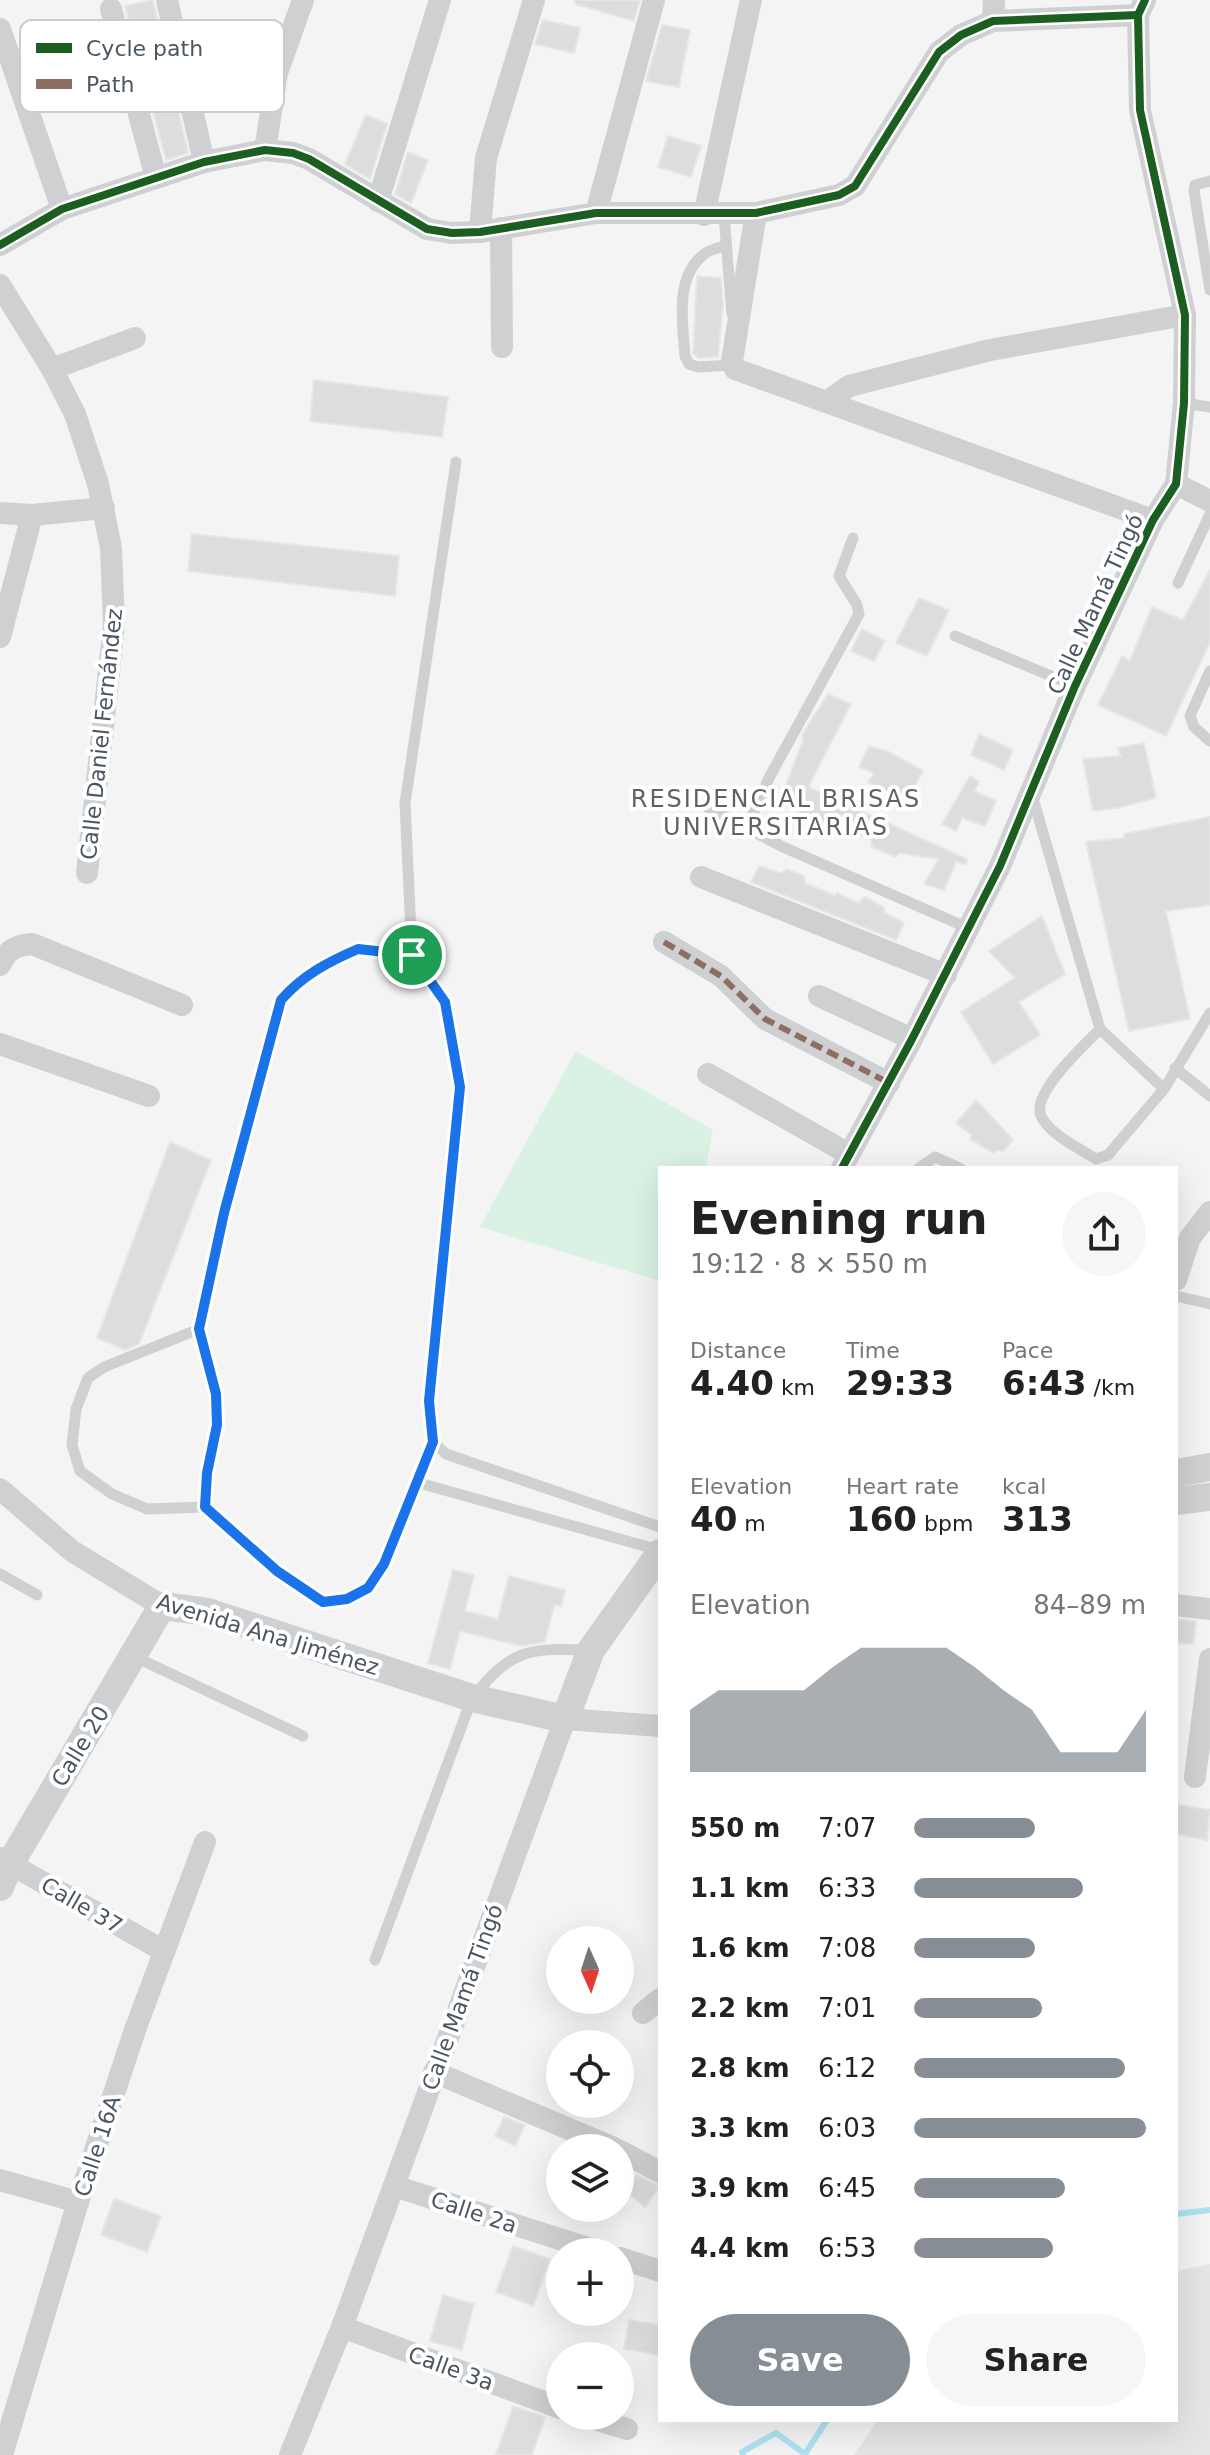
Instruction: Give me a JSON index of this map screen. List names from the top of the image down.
{
  "streets": {
    "street": [
      "Calle Mamá Tingó",
      "Calle Daniel Fernández",
      "Avenida Ana Jiménez",
      "Calle 20",
      "Calle 37",
      "Calle 16A",
      "Calle 2a",
      "Calle 3a"
    ]
  },
  "crossings": [
    ["Calle Mamá Tingó", "Avenida Ana Jiménez"],
    ["Calle Mamá Tingó", "Calle 2a"],
    ["Calle Mamá Tingó", "Calle 3a"],
    ["Avenida Ana Jiménez", "Calle 20"],
    ["Calle 20", "Calle 37"],
    ["Calle 37", "Calle 16A"]
  ],
  "districts": ["RESIDENCIAL BRISAS UNIVERSITARIAS"],
  "legend": ["Cycle path", "Path"],
  "north": "bottom",
  "page": {
    "heading": ["Evening run", "19:12 · 8 × 550 m"],
    "stats": [
      ["Distance", "4.40 km"],
      ["Time", "29:33"],
      ["Pace", "6:43 /km"],
      ["Elevation", "40 m"],
      ["Heart rate", "160 bpm"],
      ["kcal", "313"]
    ],
    "chart": ["Elevation", "84–89 m"],
    "list": [
      {
        "name": "550 m",
        "note": "7:07"
      },
      {
        "name": "1.1 km",
        "note": "6:33"
      },
      {
        "name": "1.6 km",
        "note": "7:08"
      },
      {
        "name": "2.2 km",
        "note": "7:01"
      },
      {
        "name": "2.8 km",
        "note": "6:12"
      },
      {
        "name": "3.3 km",
        "note": "6:03"
      },
      {
        "name": "3.9 km",
        "note": "6:45"
      },
      {
        "name": "4.4 km",
        "note": "6:53"
      }
    ],
    "map_buttons": ["+", "−"],
    "buttons": ["Save", "Share"]
  }
}
